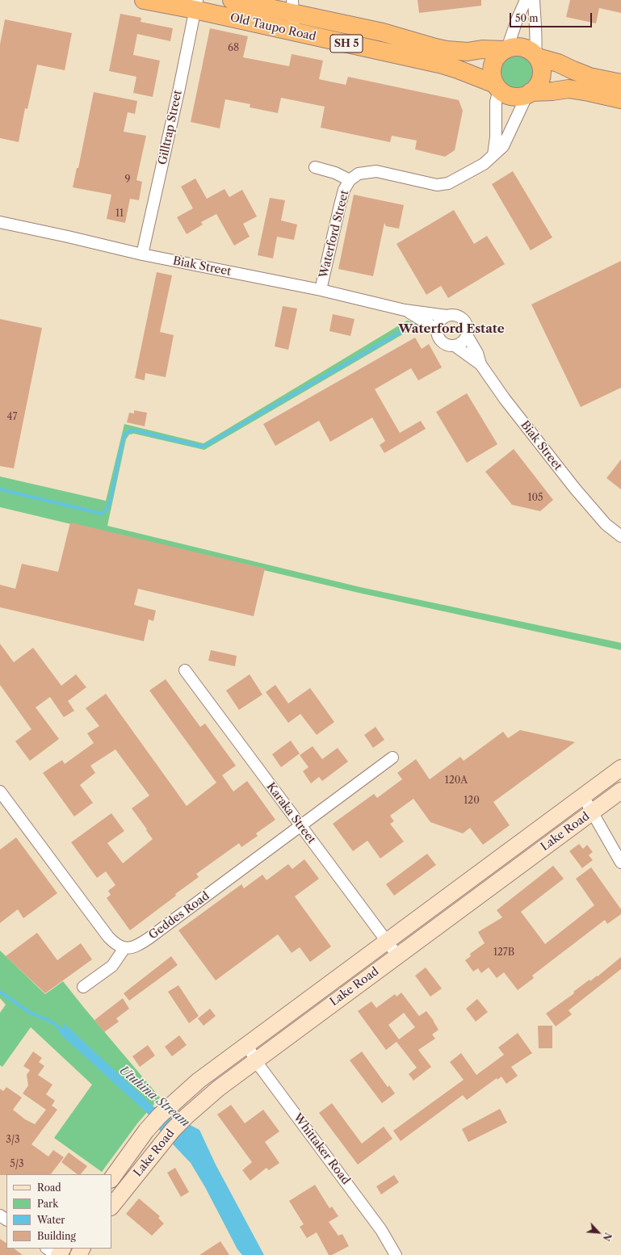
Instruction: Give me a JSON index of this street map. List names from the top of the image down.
{
  "streets": {
    "highway": ["Old Taupo Road", "SH 5"],
    "main road": ["Lake Road"],
    "street": [
      "Gilltrap Street",
      "Waterford Street",
      "Biak Street",
      "Karaka Street",
      "Geddes Road",
      "Whittaker Road"
    ]
  },
  "crossings": [
    ["Old Taupo Road", "SH 5"],
    ["Old Taupo Road", "Gilltrap Street"],
    ["Old Taupo Road", "Waterford Street"],
    ["SH 5", "Waterford Street"],
    ["Gilltrap Street", "Biak Street"],
    ["Waterford Street", "Biak Street"],
    ["Karaka Street", "Lake Road"],
    ["Karaka Street", "Geddes Road"],
    ["Lake Road", "Whittaker Road"]
  ],
  "districts": ["Waterford Estate"],
  "water": ["Utuhina Stream"],
  "house_numbers": [
    "68",
    "9",
    "11",
    "47",
    "105",
    "120A",
    "120",
    "127B",
    "3/3",
    "5/3"
  ],
  "legend": [
    "Road",
    "Park",
    "Water",
    "Building"
  ],
  "scale_bar": "50 m",
  "north": "bottom right"
}
